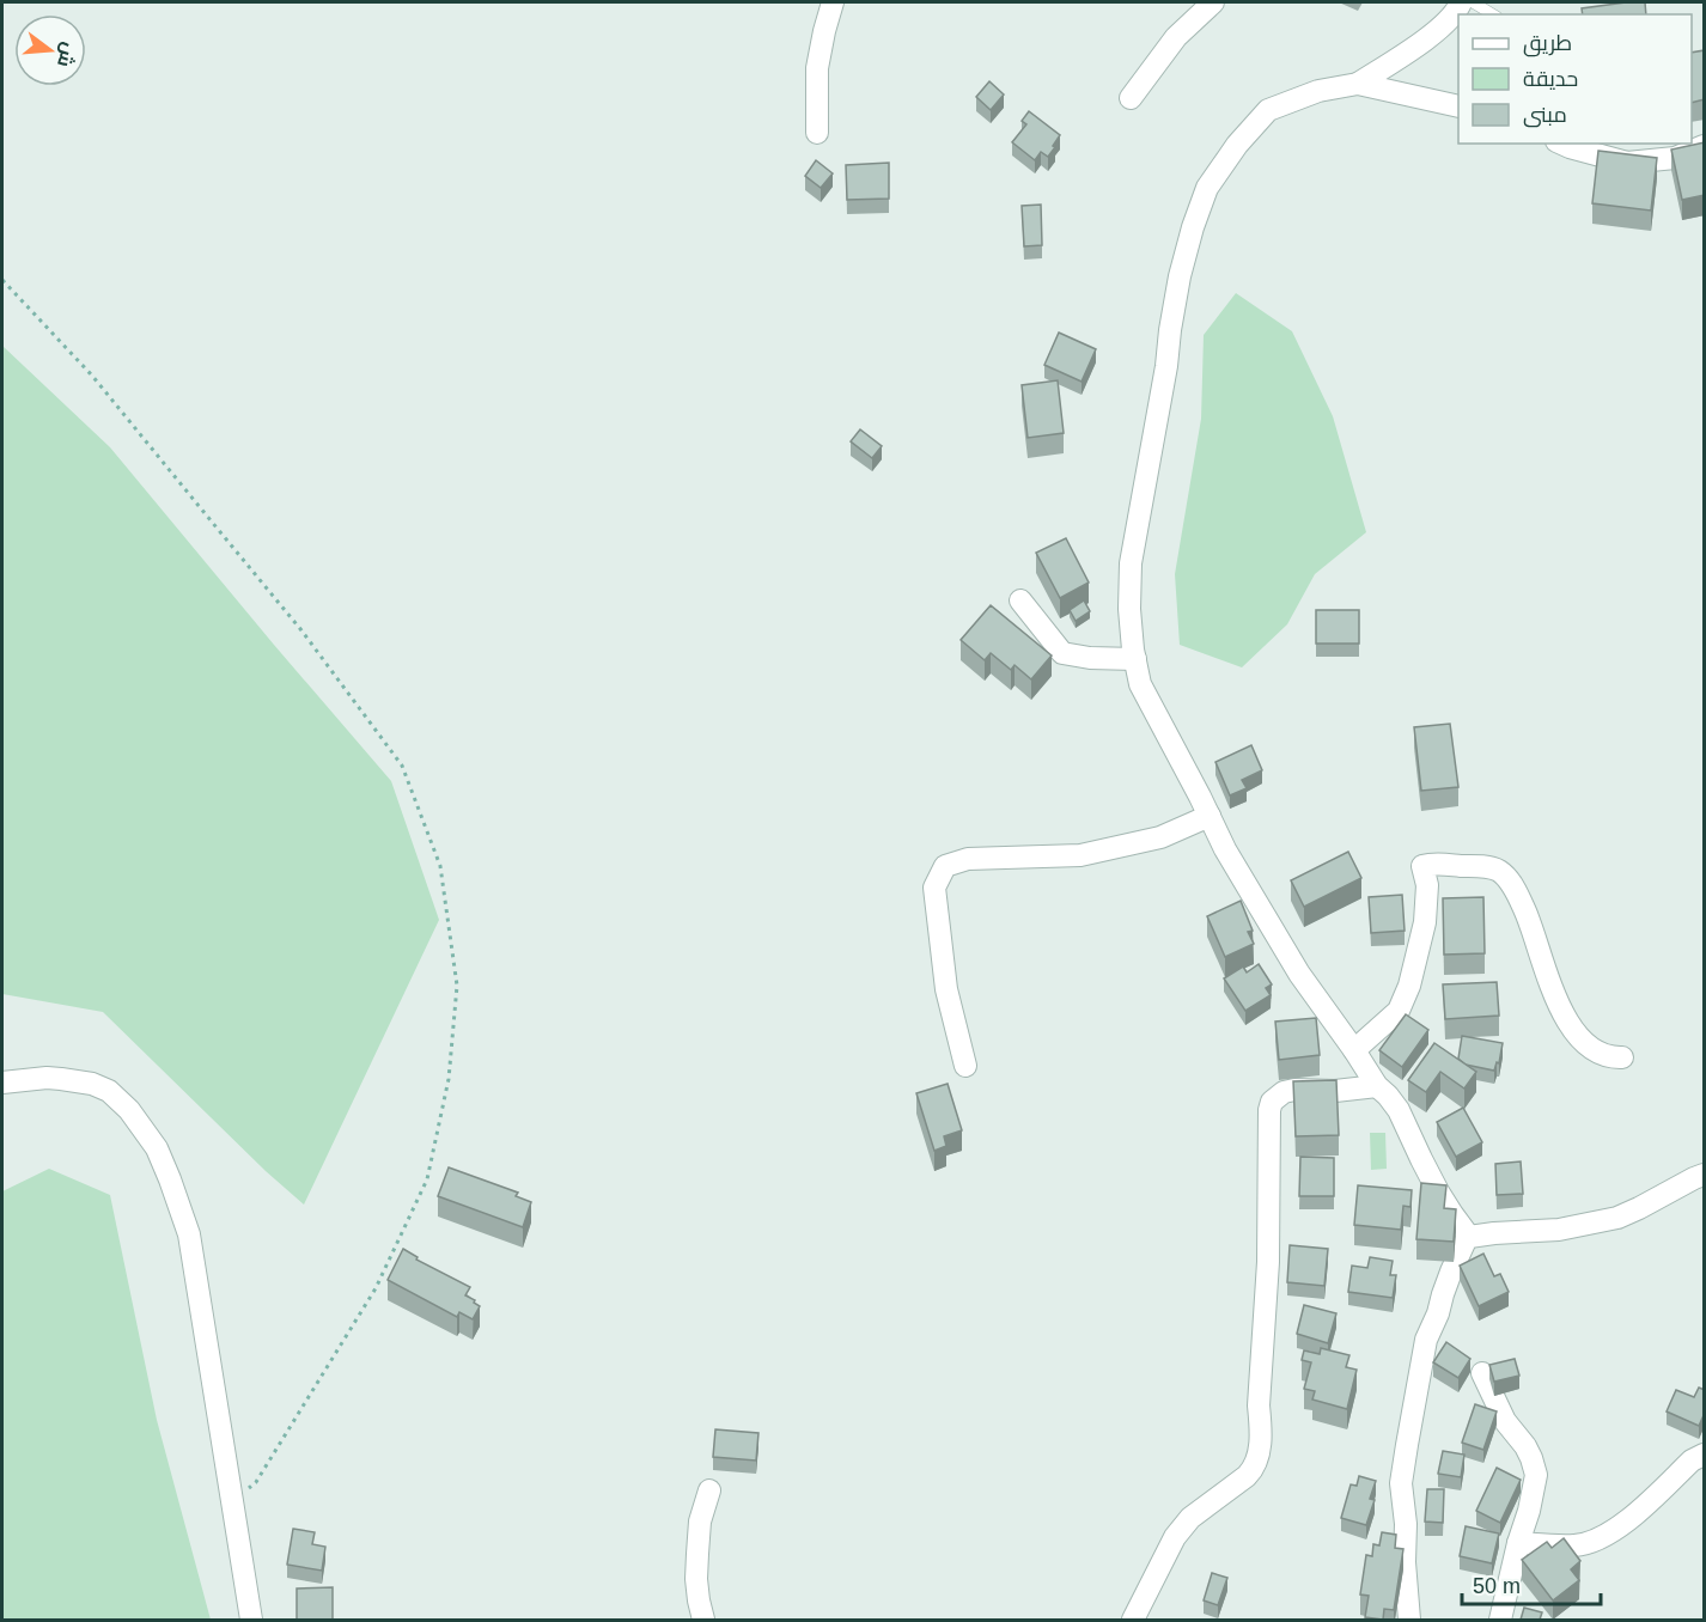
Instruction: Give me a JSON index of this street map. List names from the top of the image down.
{
  "legend": ["طريق", "حديقة", "مبنى"],
  "scale_bar": "50 m",
  "north": "right"
}
